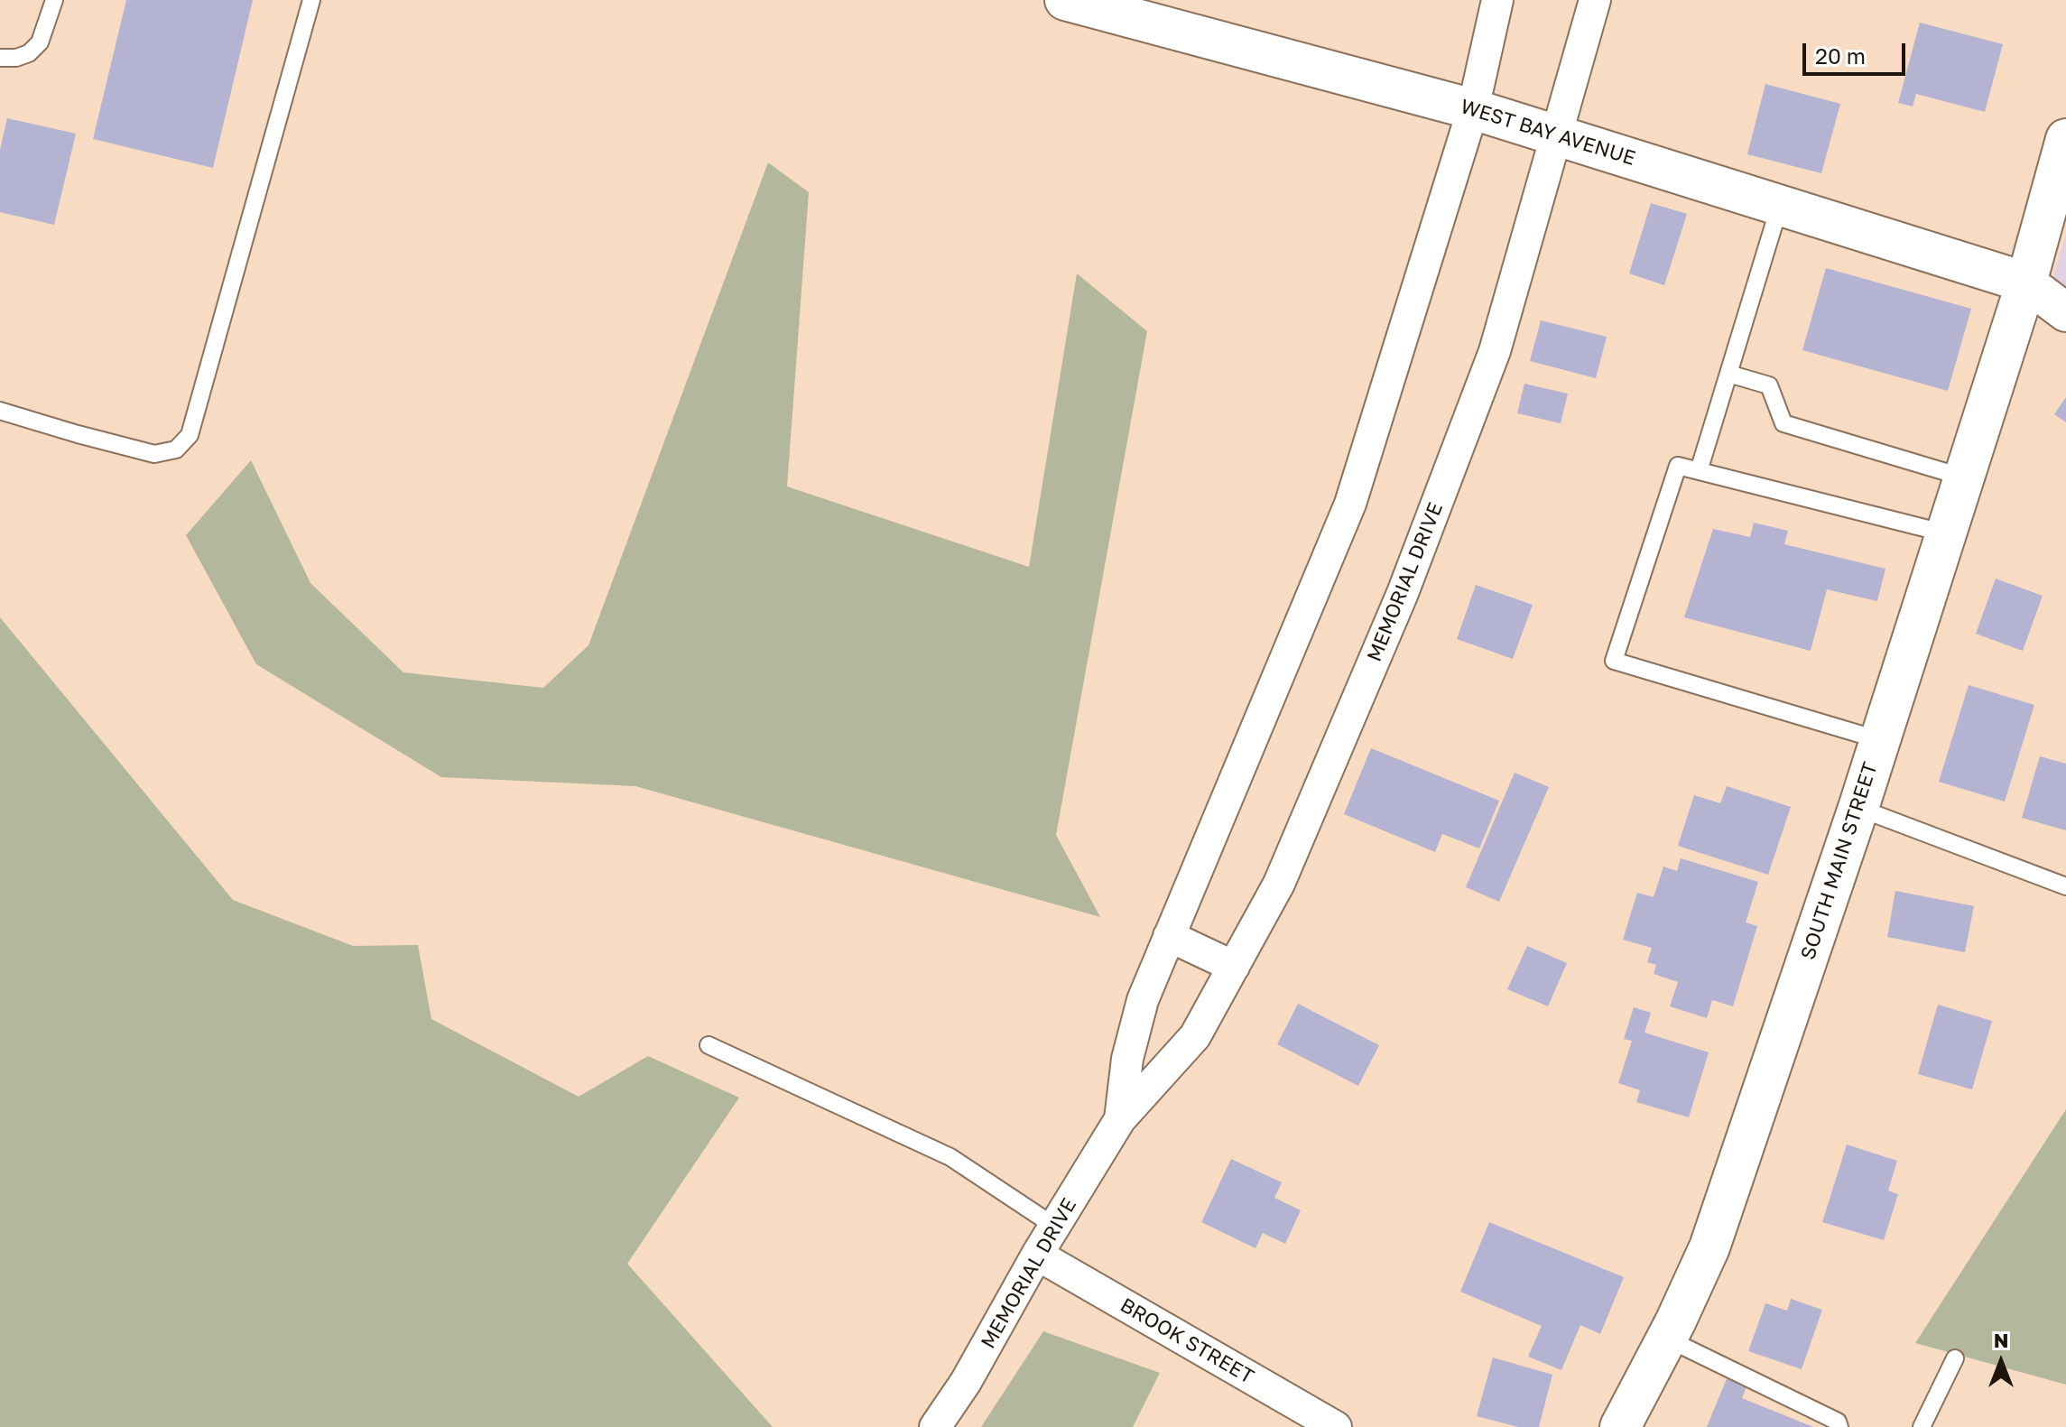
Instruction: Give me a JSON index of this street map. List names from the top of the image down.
{
  "streets": {
    "main road": ["WEST BAY AVENUE", "SOUTH MAIN STREET"],
    "street": ["MEMORIAL DRIVE", "BROOK STREET"]
  },
  "crossings": [
    ["WEST BAY AVENUE", "MEMORIAL DRIVE"],
    ["WEST BAY AVENUE", "SOUTH MAIN STREET"],
    ["MEMORIAL DRIVE", "BROOK STREET"]
  ],
  "scale_bar": "20 m",
  "north": "top"
}
